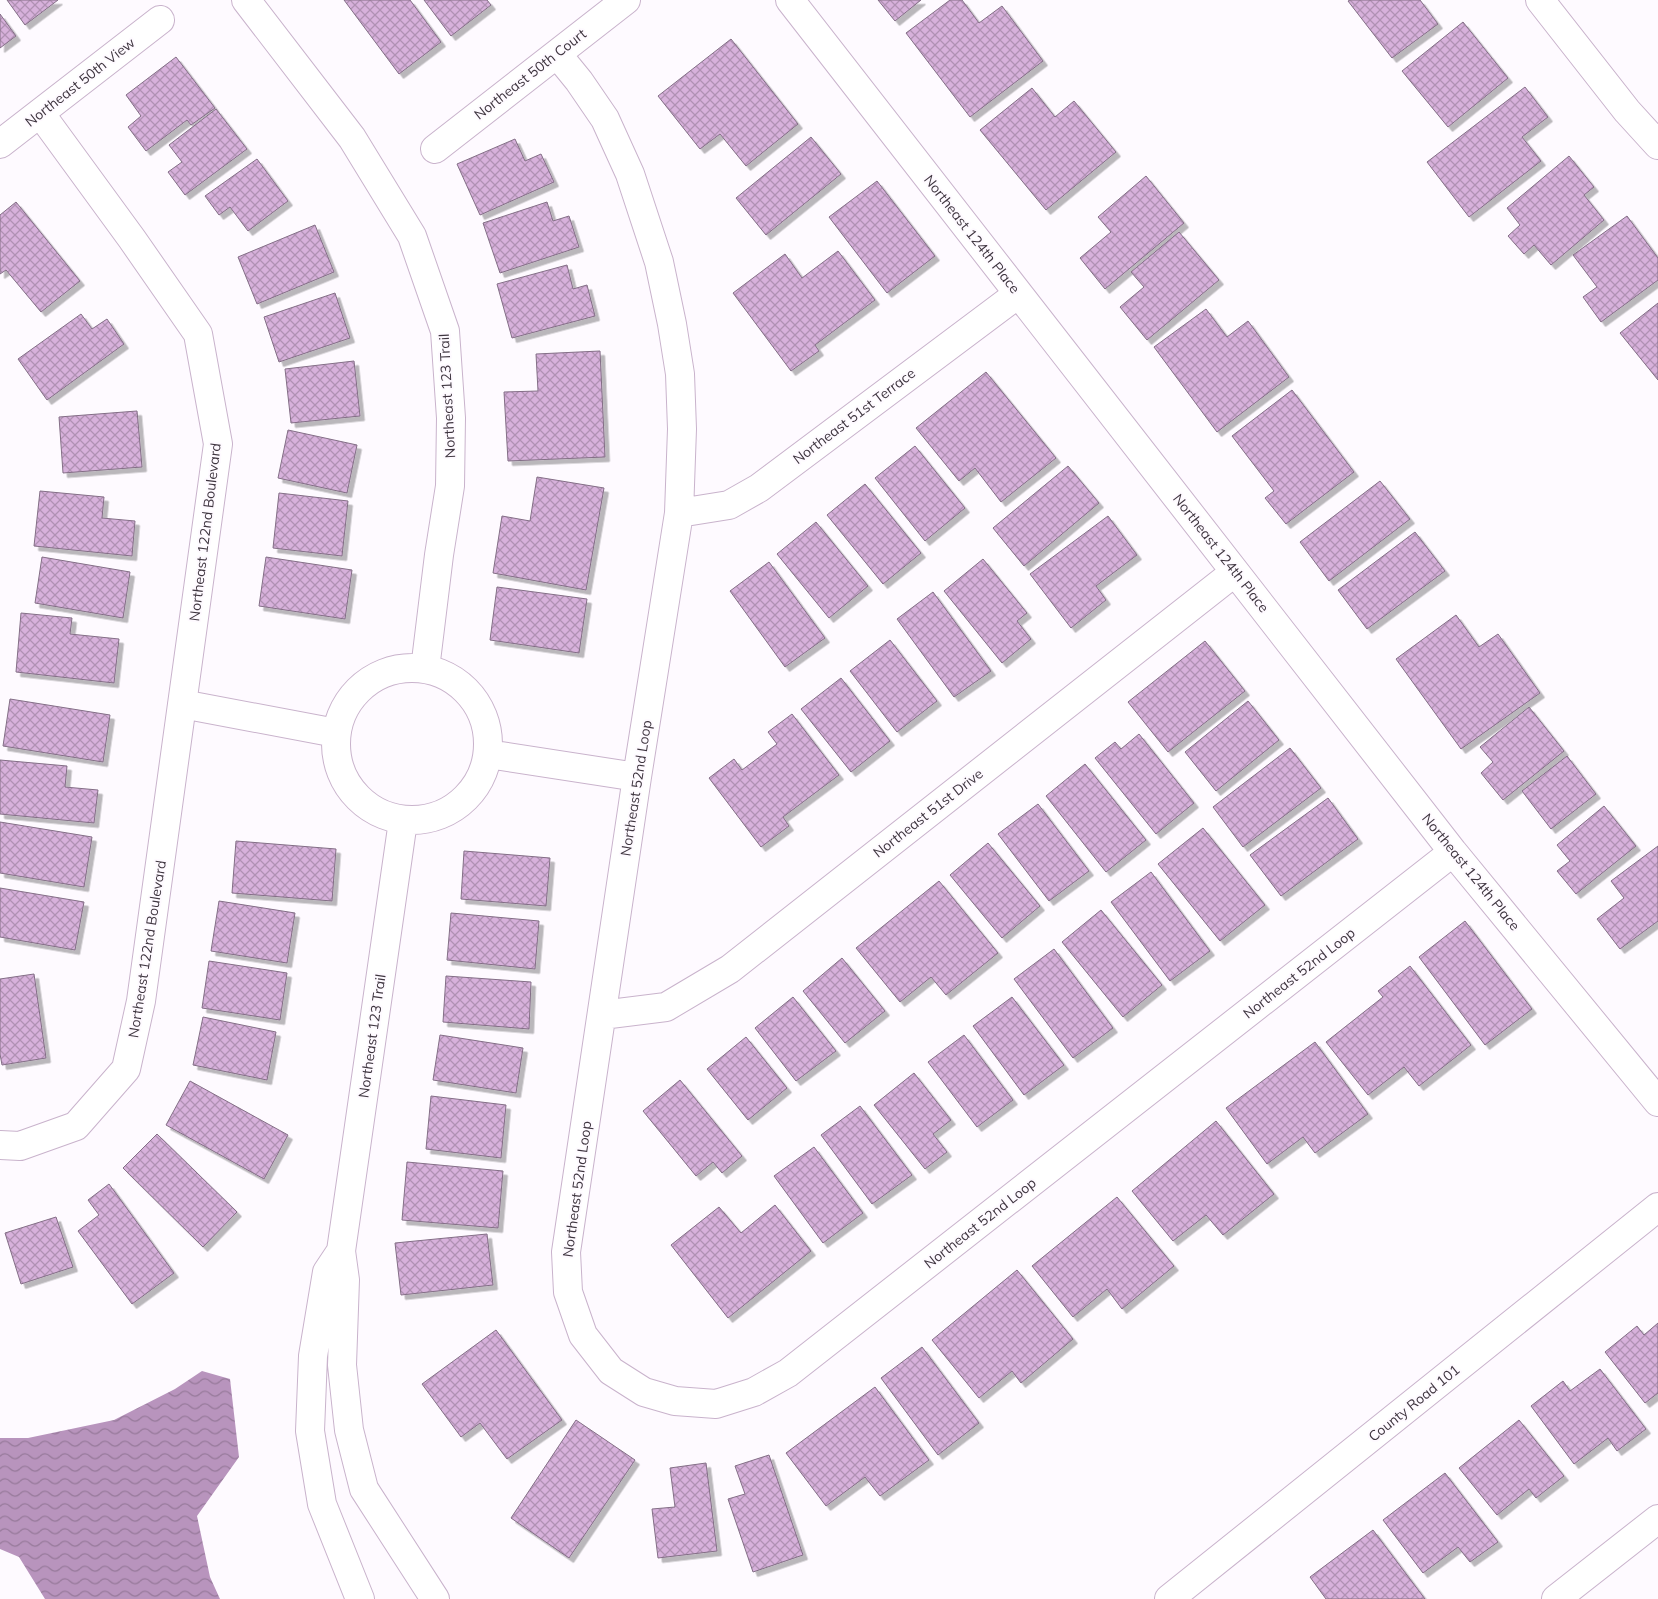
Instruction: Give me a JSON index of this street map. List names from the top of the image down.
{
  "streets": {
    "street": [
      "Northeast 50th Court",
      "Northeast 50th View",
      "Northeast 124th Place",
      "Northeast 123 Trail",
      "Northeast 51st Terrace",
      "Northeast 122nd Boulevard",
      "Northeast 52nd Loop",
      "Northeast 51st Drive",
      "County Road 101"
    ]
  },
  "crossings": [
    ["Northeast 50th Court", "Northeast 52nd Loop"],
    ["Northeast 50th View", "Northeast 122nd Boulevard"],
    ["Northeast 124th Place", "Northeast 51st Terrace"],
    ["Northeast 124th Place", "Northeast 52nd Loop"],
    ["Northeast 124th Place", "Northeast 51st Drive"],
    ["Northeast 51st Terrace", "Northeast 52nd Loop"],
    ["Northeast 52nd Loop", "Northeast 51st Drive"]
  ]
}
